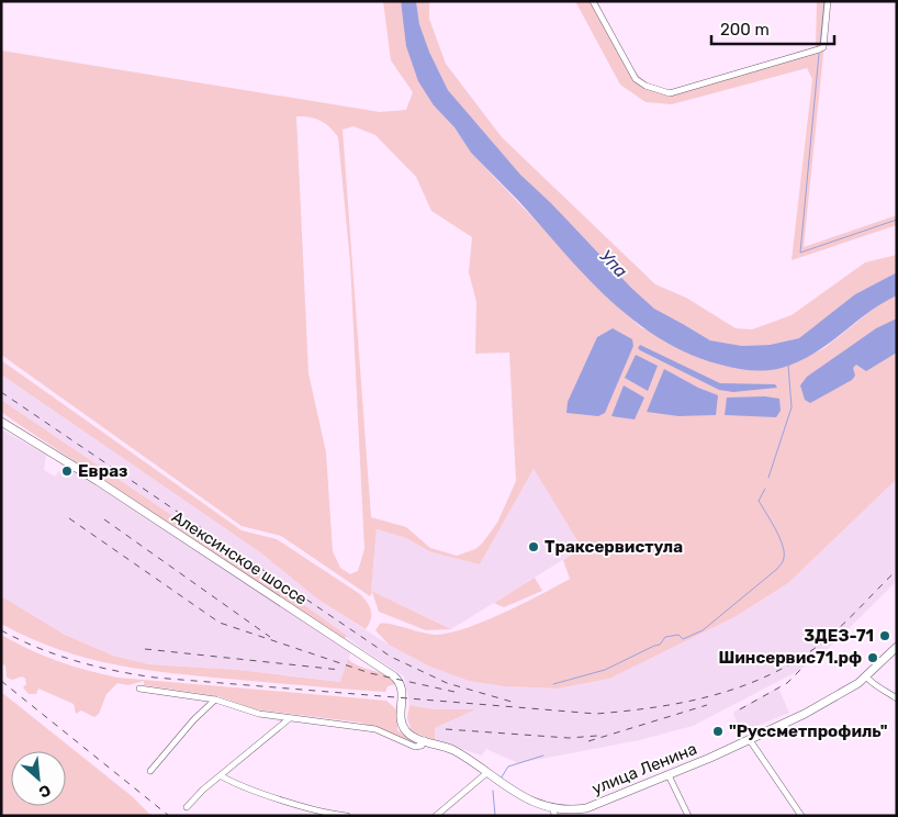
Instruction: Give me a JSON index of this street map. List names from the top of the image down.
{
  "streets": {
    "main road": ["Алексинское шоссе", "улица Ленина"]
  },
  "crossings": [
    ["Алексинское шоссе", "улица Ленина"]
  ],
  "water": ["Упа"],
  "places": [
    "Евраз",
    "Траксервистула",
    "3ДЕЗ-71",
    "Шинсервис71.рф",
    "\"Руссметпрофиль\""
  ],
  "scale_bar": "200 m",
  "north": "bottom right"
}
